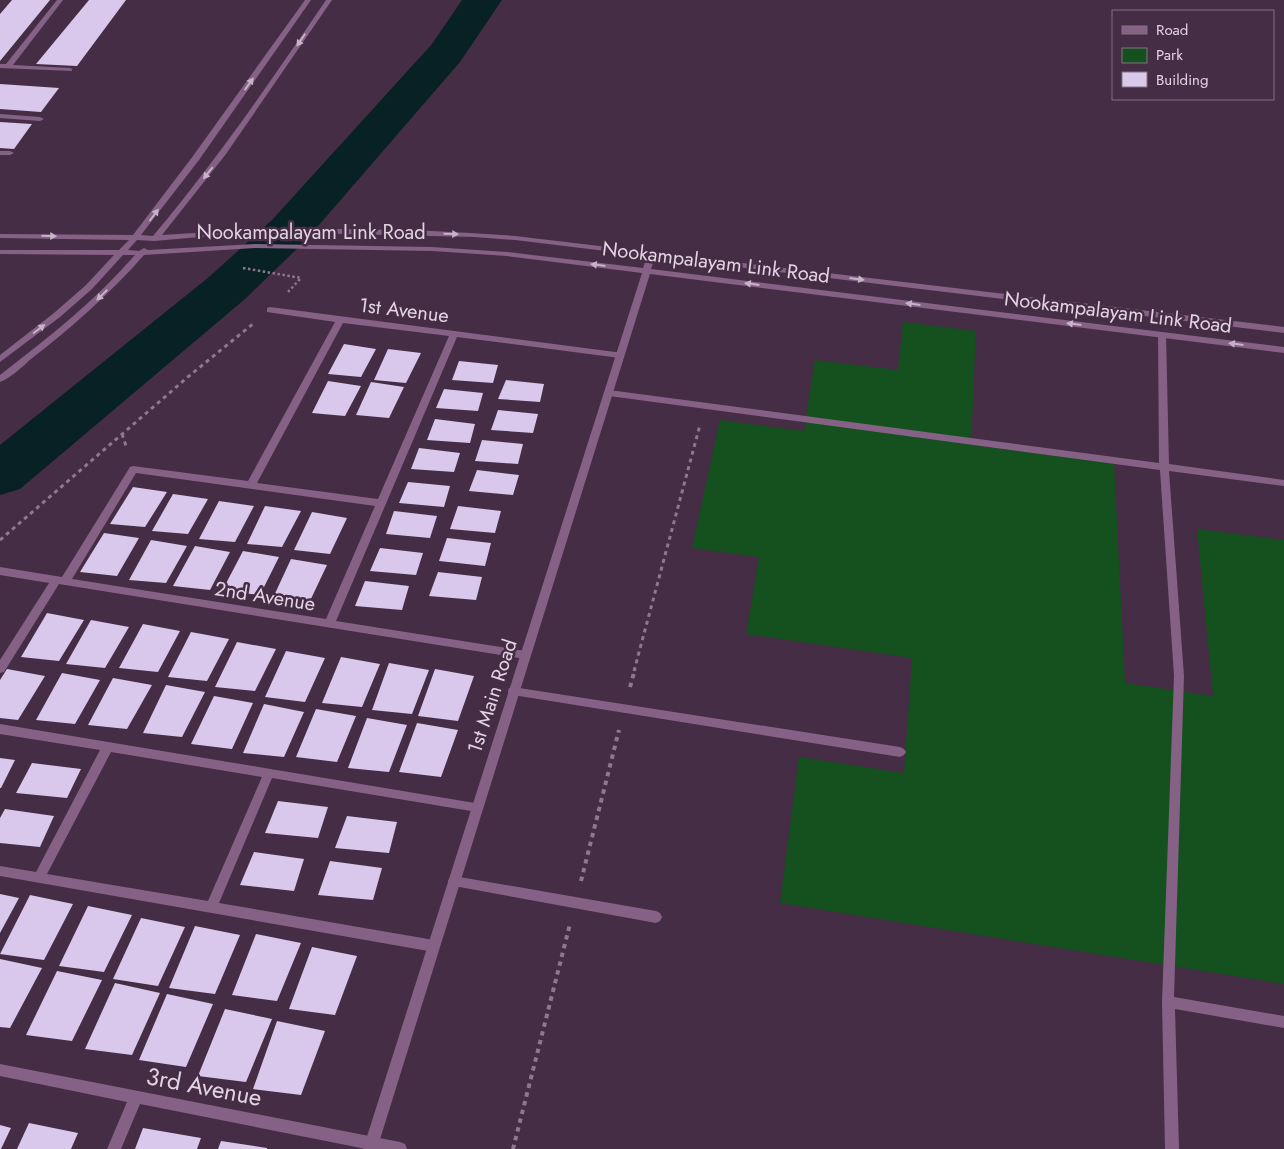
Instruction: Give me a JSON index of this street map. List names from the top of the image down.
{
  "streets": {
    "street": [
      "Nookampalayam Link Road",
      "1st Avenue",
      "2nd Avenue",
      "1st Main Road",
      "3rd Avenue"
    ]
  },
  "crossings": [
    ["Nookampalayam Link Road", "1st Main Road"],
    ["1st Avenue", "1st Main Road"],
    ["2nd Avenue", "1st Main Road"],
    ["1st Main Road", "3rd Avenue"]
  ],
  "legend": ["Road", "Park", "Building"]
}
